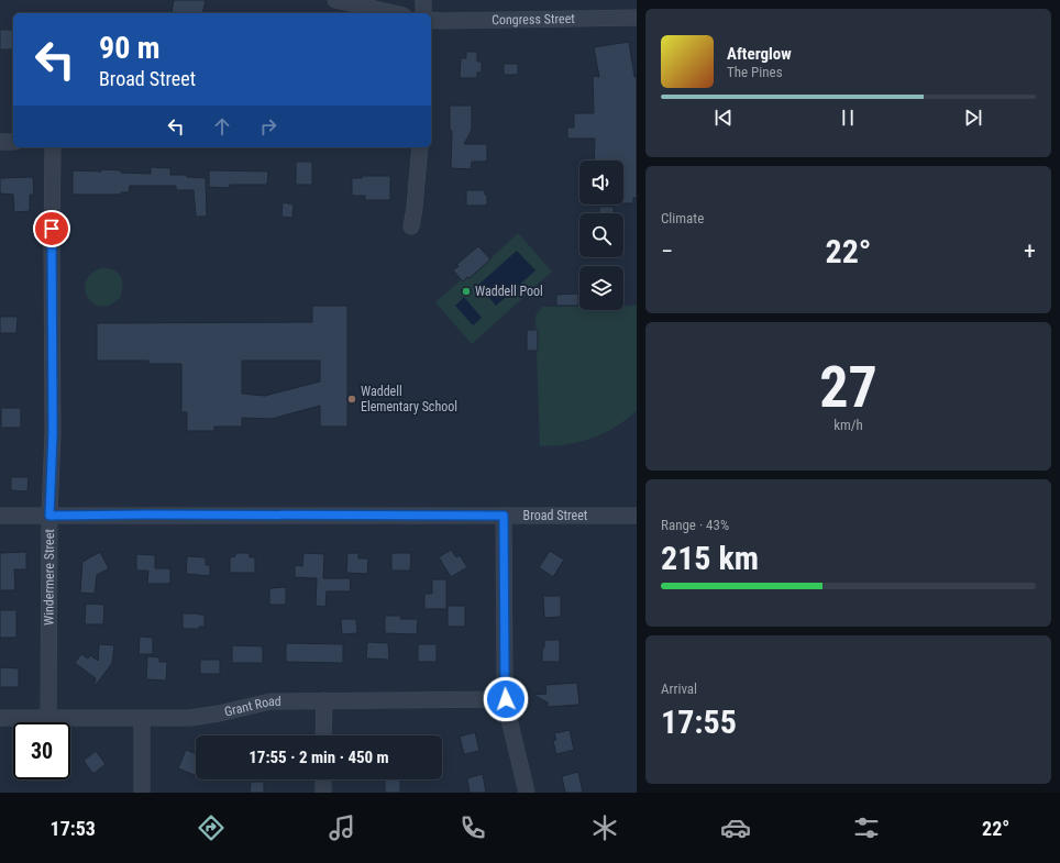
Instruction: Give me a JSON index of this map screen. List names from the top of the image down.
{
  "streets": {
    "street": [
      "Congress Street",
      "Broad Street",
      "Windermere Street",
      "Grant Road"
    ]
  },
  "crossings": [
    ["Broad Street", "Windermere Street"],
    ["Windermere Street", "Grant Road"]
  ],
  "places": ["Waddell Pool", "Waddell Elementary School"],
  "page": {
    "turn": ["90 m", "Broad Street"],
    "song": ["Afterglow", "The Pines"],
    "tile": [
      "Climate",
      ["27", "km/h"],
      ["Range · 43%", "215 km"],
      ["Arrival", "17:55"]
    ],
    "heat": ["−", "22°", "+"],
    "limit": "30",
    "trip": "17:55 · 2 min · 450 m",
    "tabs": ["17:53", "22°"]
  }
}
